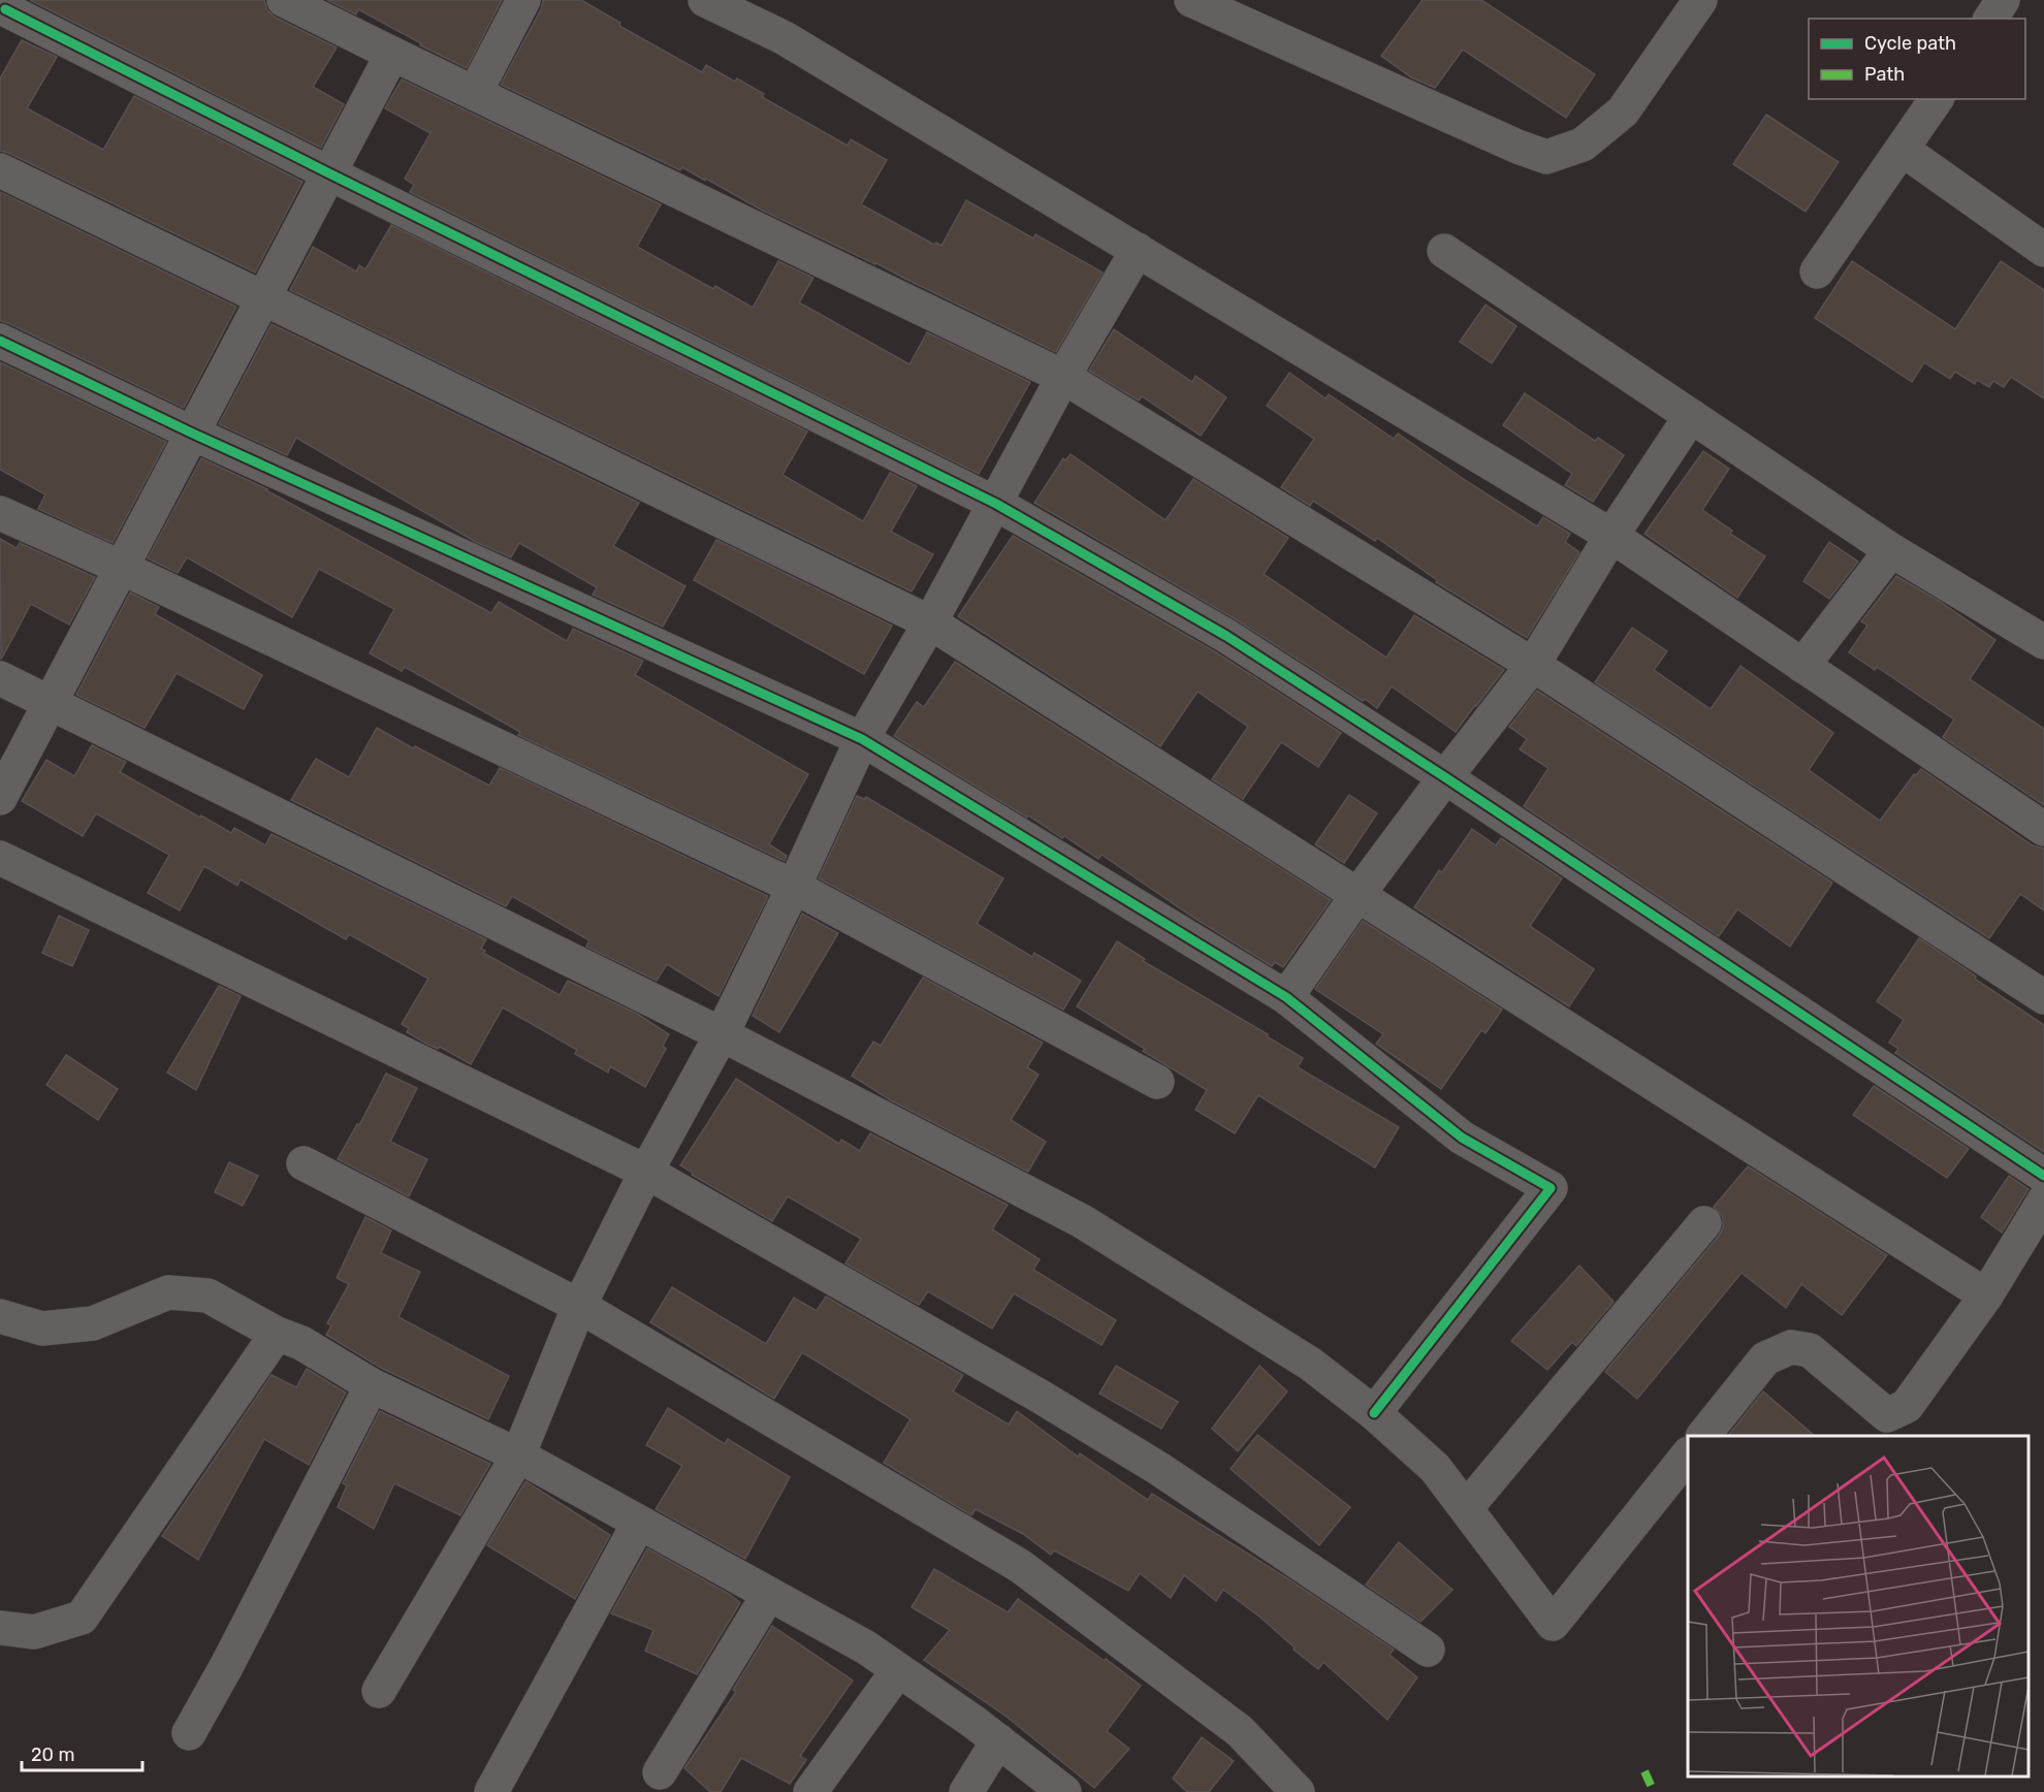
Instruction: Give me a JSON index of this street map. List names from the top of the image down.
{
  "legend": ["Cycle path", "Path"],
  "scale_bar": "20 m"
}
